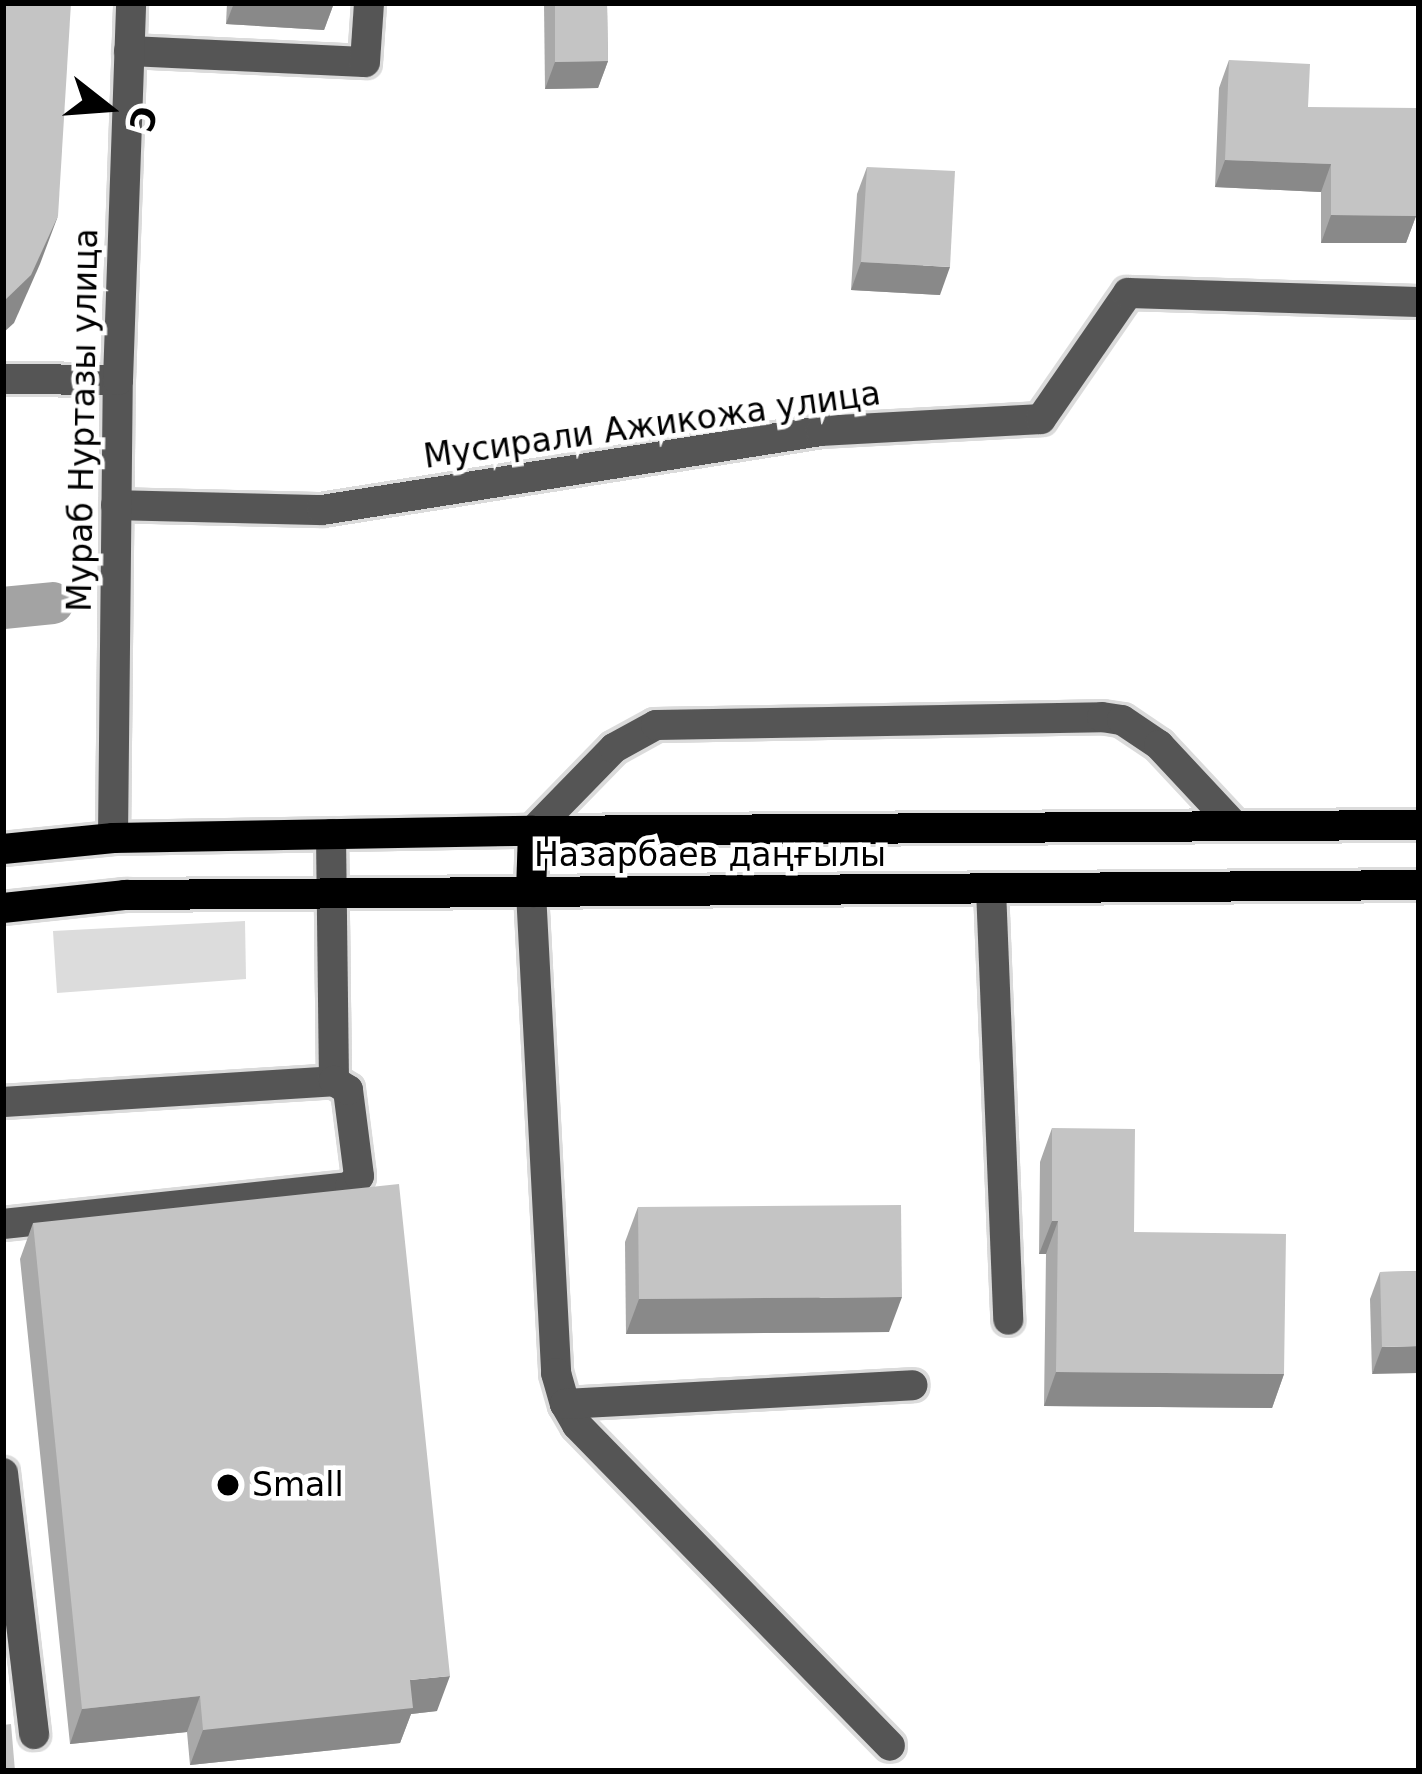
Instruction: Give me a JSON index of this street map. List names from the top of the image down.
{
  "streets": {
    "main road": ["Назарбаев даңғылы"],
    "street": ["Мураб Нуртазы улица", "Мусирали Ажикожа улица"]
  },
  "crossings": [
    ["Мураб Нуртазы улица", "Мусирали Ажикожа улица"],
    ["Мураб Нуртазы улица", "Назарбаев даңғылы"]
  ],
  "places": ["Small"],
  "north": "right"
}
